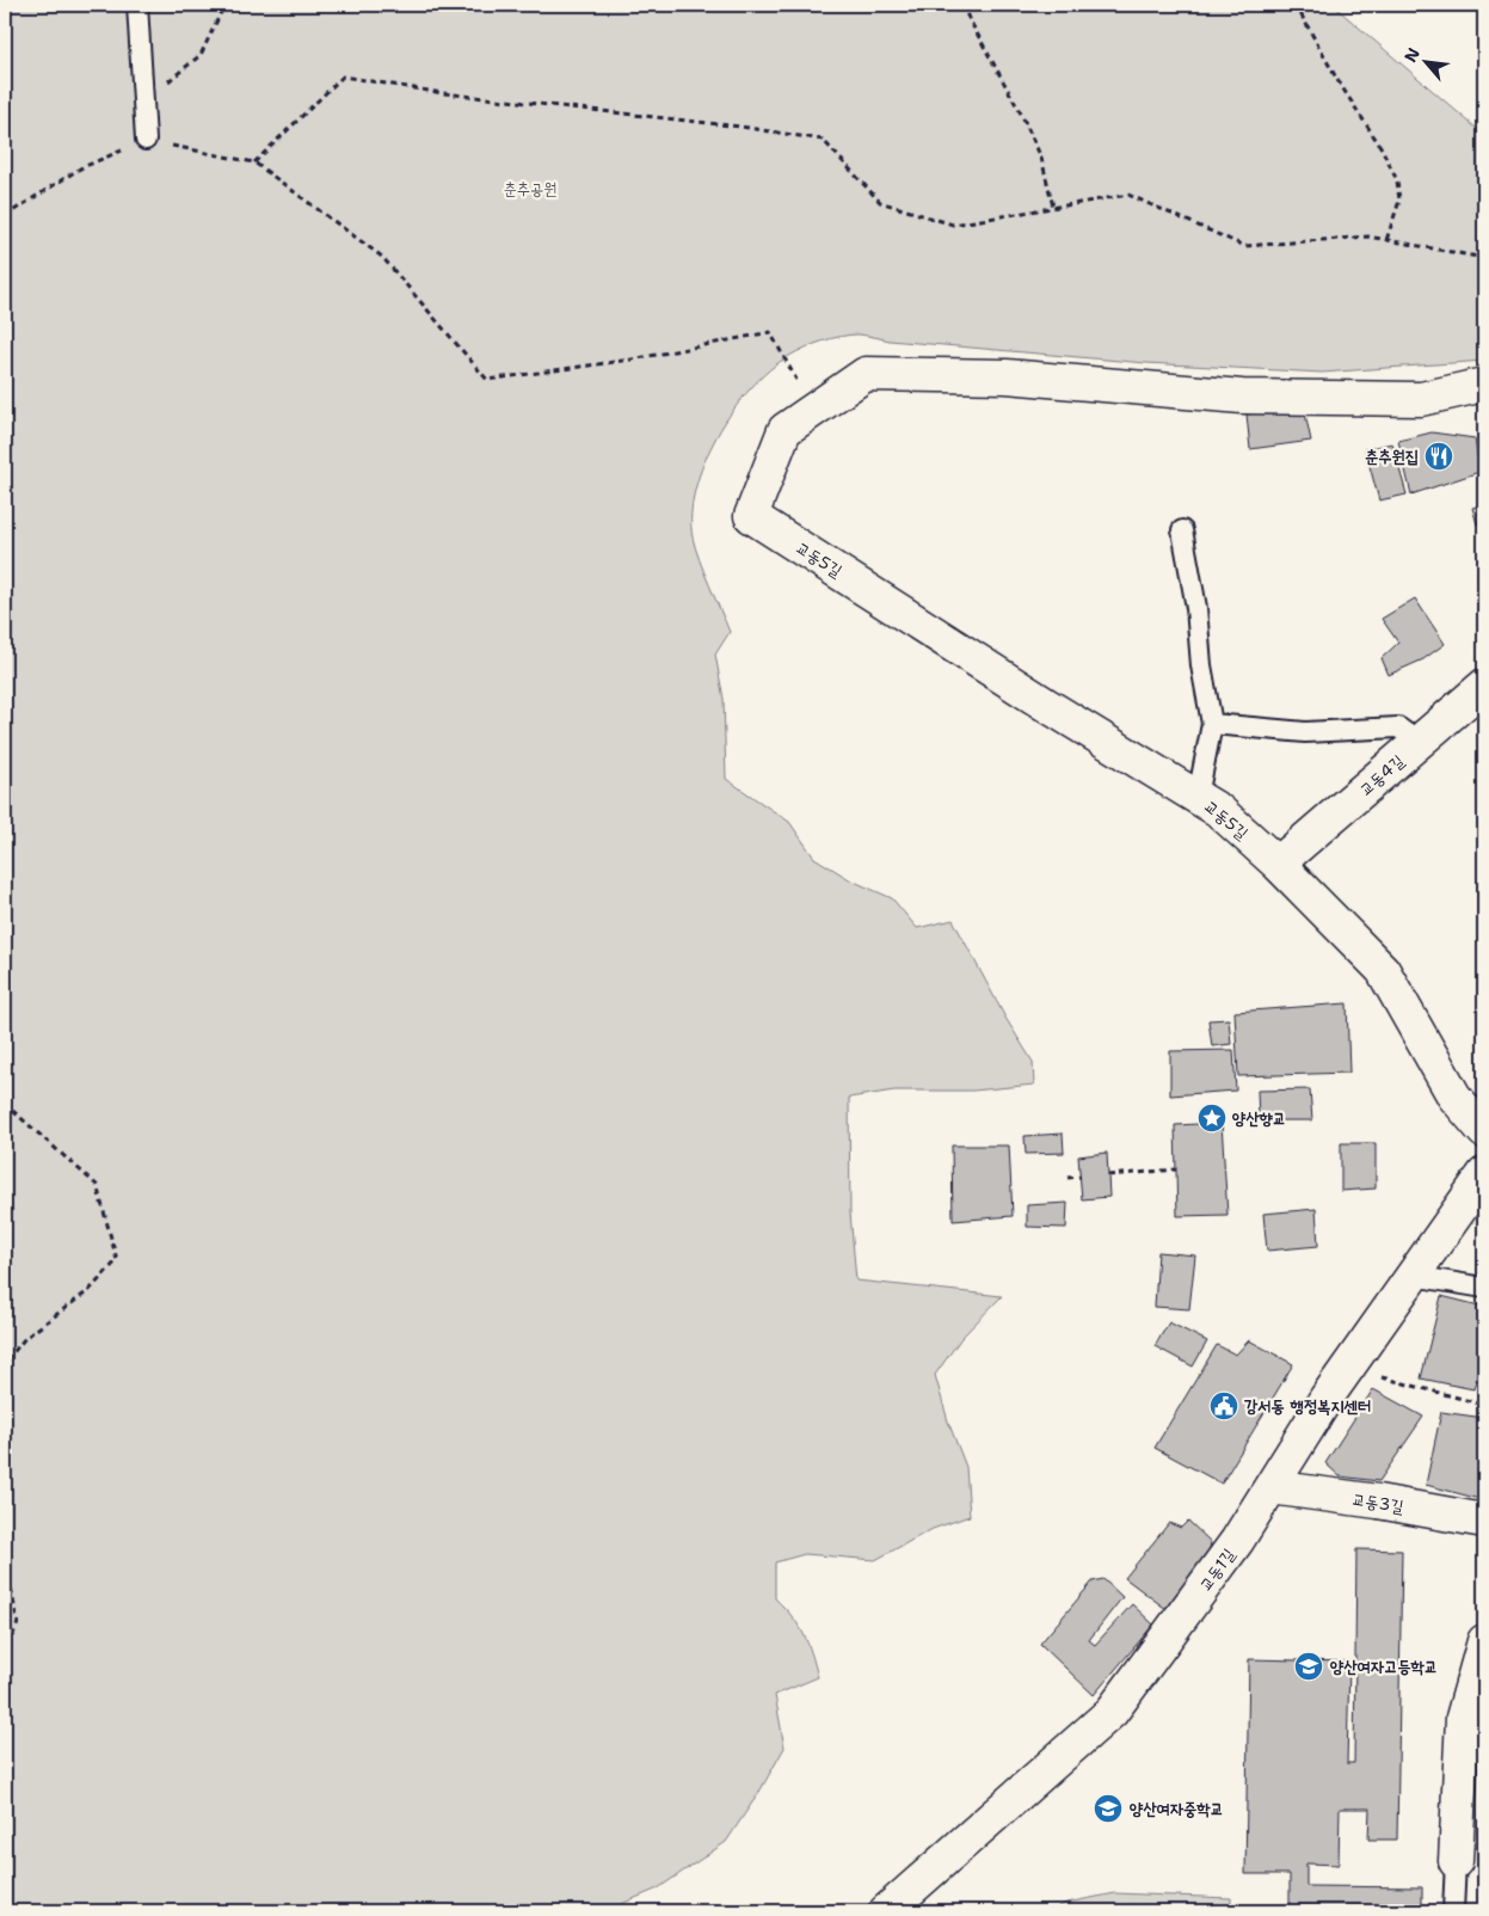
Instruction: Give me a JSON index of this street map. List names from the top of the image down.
{
  "streets": {
    "street": [
      "교동5길",
      "교동4길",
      "교동3길",
      "교동1길"
    ]
  },
  "crossings": [
    ["교동5길", "교동4길"],
    ["교동3길", "교동1길"]
  ],
  "parks": ["춘추공원"],
  "places": {
    "restaurant": ["춘추원집"],
    "place": ["양산향교"],
    "public building": ["강서동 행정복지센터"],
    "school or university": ["양산여자고등학교", "양산여자중학교"]
  },
  "north": "top left"
}
